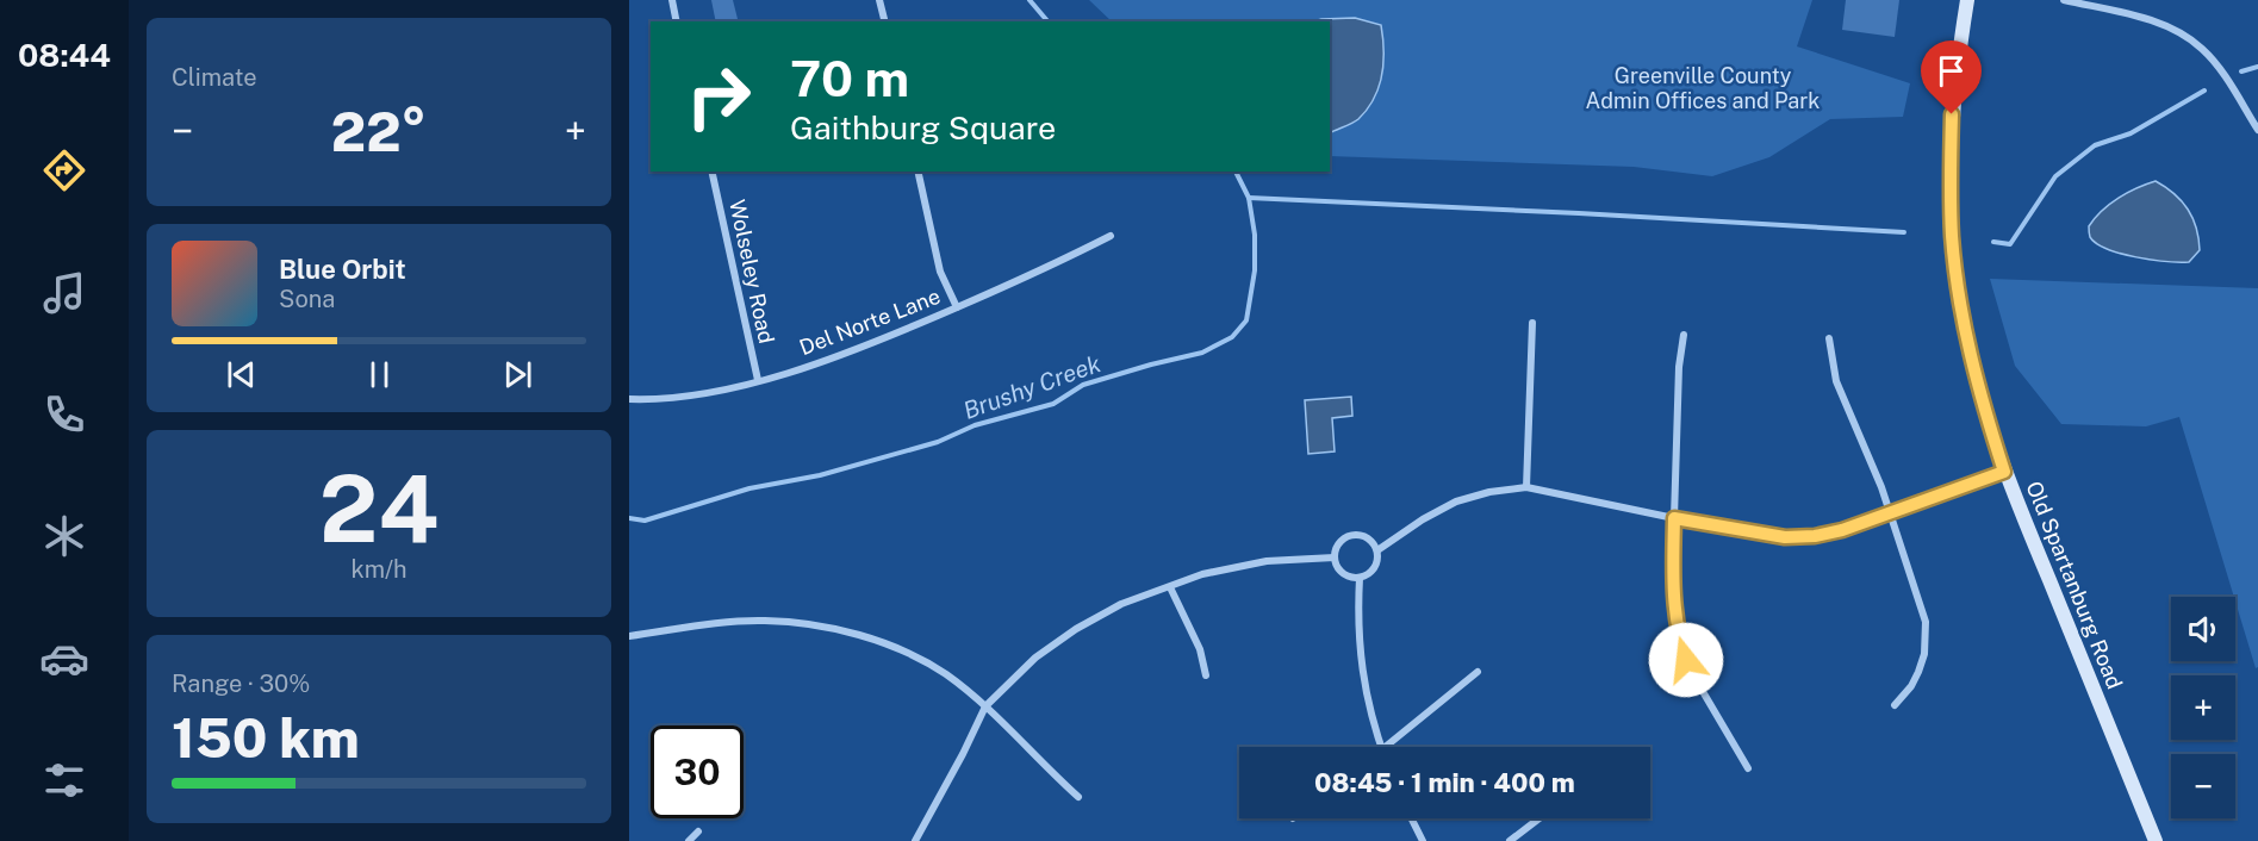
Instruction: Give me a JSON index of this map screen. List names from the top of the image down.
{
  "streets": {
    "main road": ["Old Spartanburg Road"],
    "street": ["Wolseley Road", "Del Norte Lane"]
  },
  "crossings": [
    ["Wolseley Road", "Del Norte Lane"]
  ],
  "water": ["Brushy Creek"],
  "parks": ["Greenville County Admin Offices and Park"],
  "page": {
    "tabs": "08:44",
    "tile": [
      "Climate",
      ["24", "km/h"],
      ["Range · 30%", "150 km"]
    ],
    "turn": ["70 m", "Gaithburg Square"],
    "heat": ["−", "22°", "+"],
    "song": ["Blue Orbit", "Sona"],
    "map_buttons": ["+", "−"],
    "limit": "30",
    "trip": "08:45 · 1 min · 400 m"
  }
}
